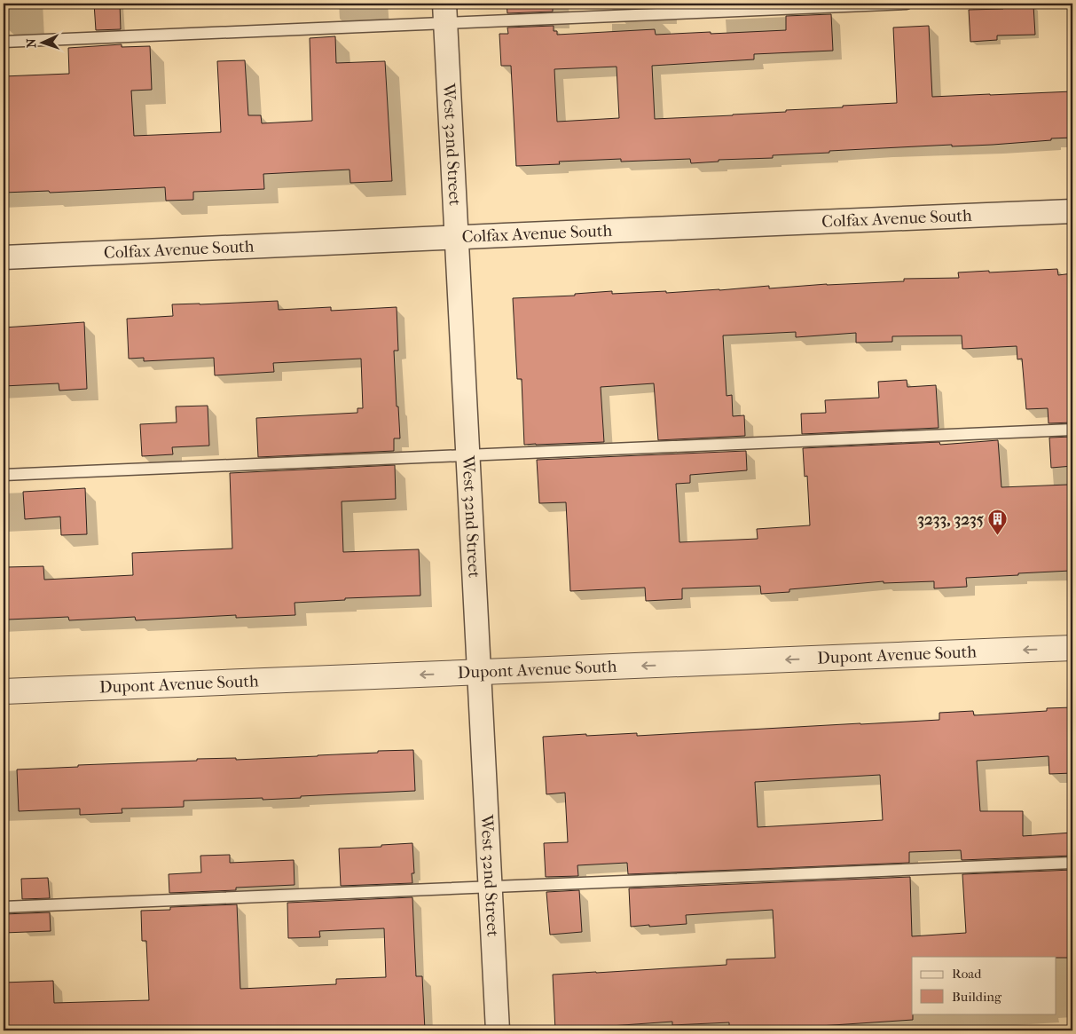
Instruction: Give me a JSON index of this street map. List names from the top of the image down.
{
  "streets": {
    "street": ["West 32nd Street", "Colfax Avenue South", "Dupont Avenue South"]
  },
  "crossings": [
    ["West 32nd Street", "Colfax Avenue South"],
    ["West 32nd Street", "Dupont Avenue South"]
  ],
  "one_way": ["Dupont Avenue South"],
  "places": {
    "building": ["3233, 3235"]
  },
  "legend": ["Road", "Building"],
  "north": "left"
}
